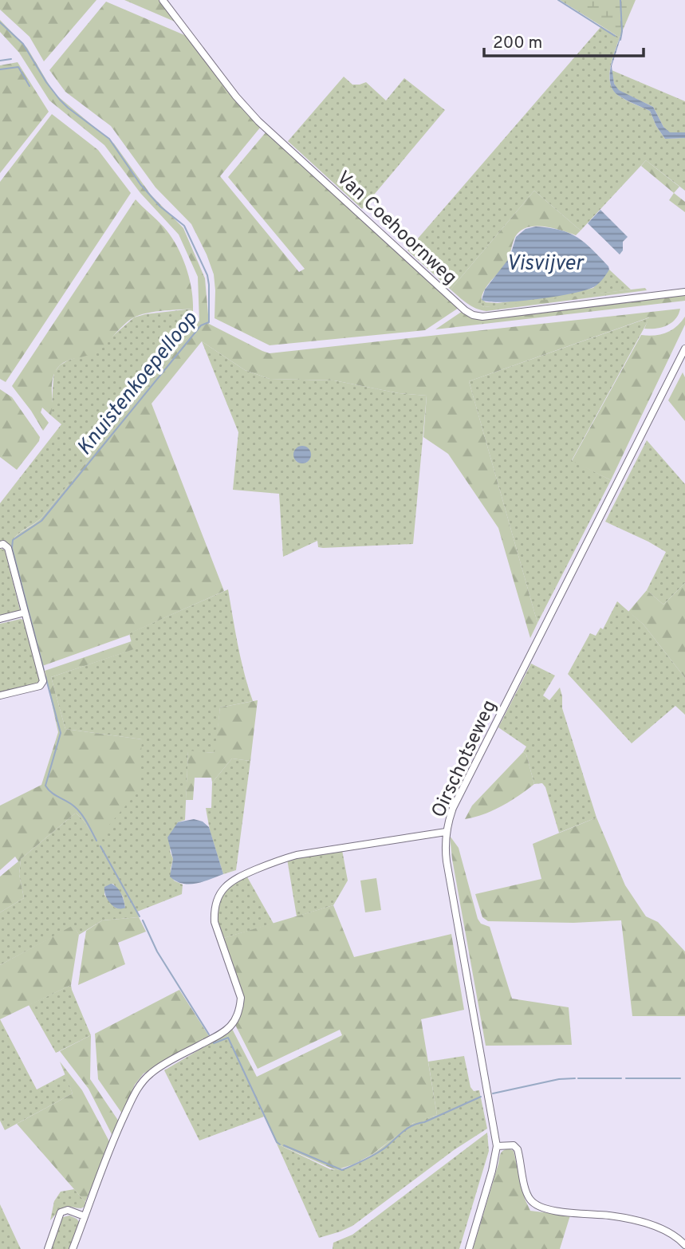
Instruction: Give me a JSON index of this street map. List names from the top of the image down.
{
  "streets": {
    "street": ["Van Coehoornweg", "Oirschotseweg"]
  },
  "water": ["Visvijver", "Knuistenkoepelloop"],
  "scale_bar": "200 m"
}
